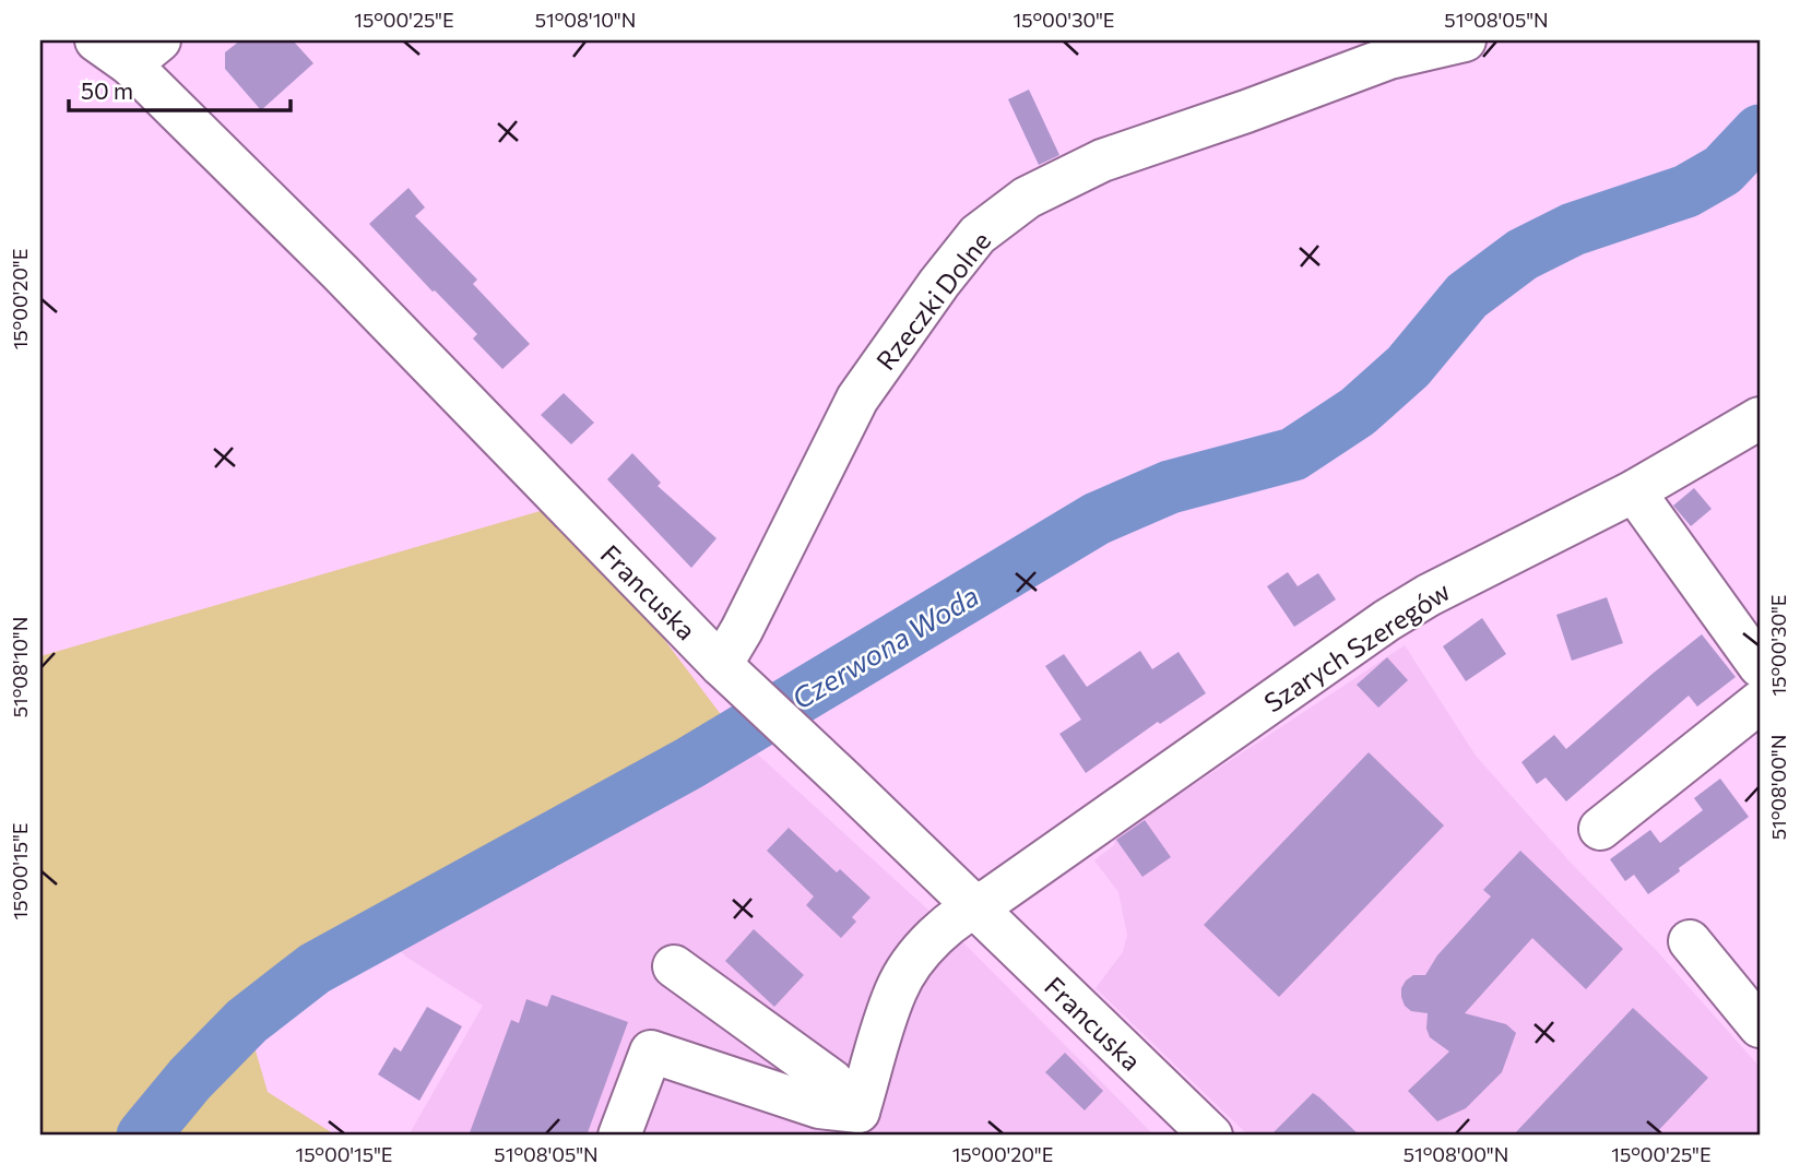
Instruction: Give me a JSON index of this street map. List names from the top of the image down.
{
  "streets": {
    "street": ["Rzeczki Dolne", "Francuska", "Szarych Szeregów"]
  },
  "crossings": [
    ["Rzeczki Dolne", "Francuska"],
    ["Francuska", "Szarych Szeregów"]
  ],
  "water": ["Czerwona Woda"],
  "scale_bar": "50 m",
  "coordinates": [
    "15°00'25\"E",
    "51°08'10\"N",
    "15°00'30\"E",
    "51°08'05\"N",
    "15°00'20\"E",
    "51°08'00\"N",
    "15°00'15\"E"
  ]
}
